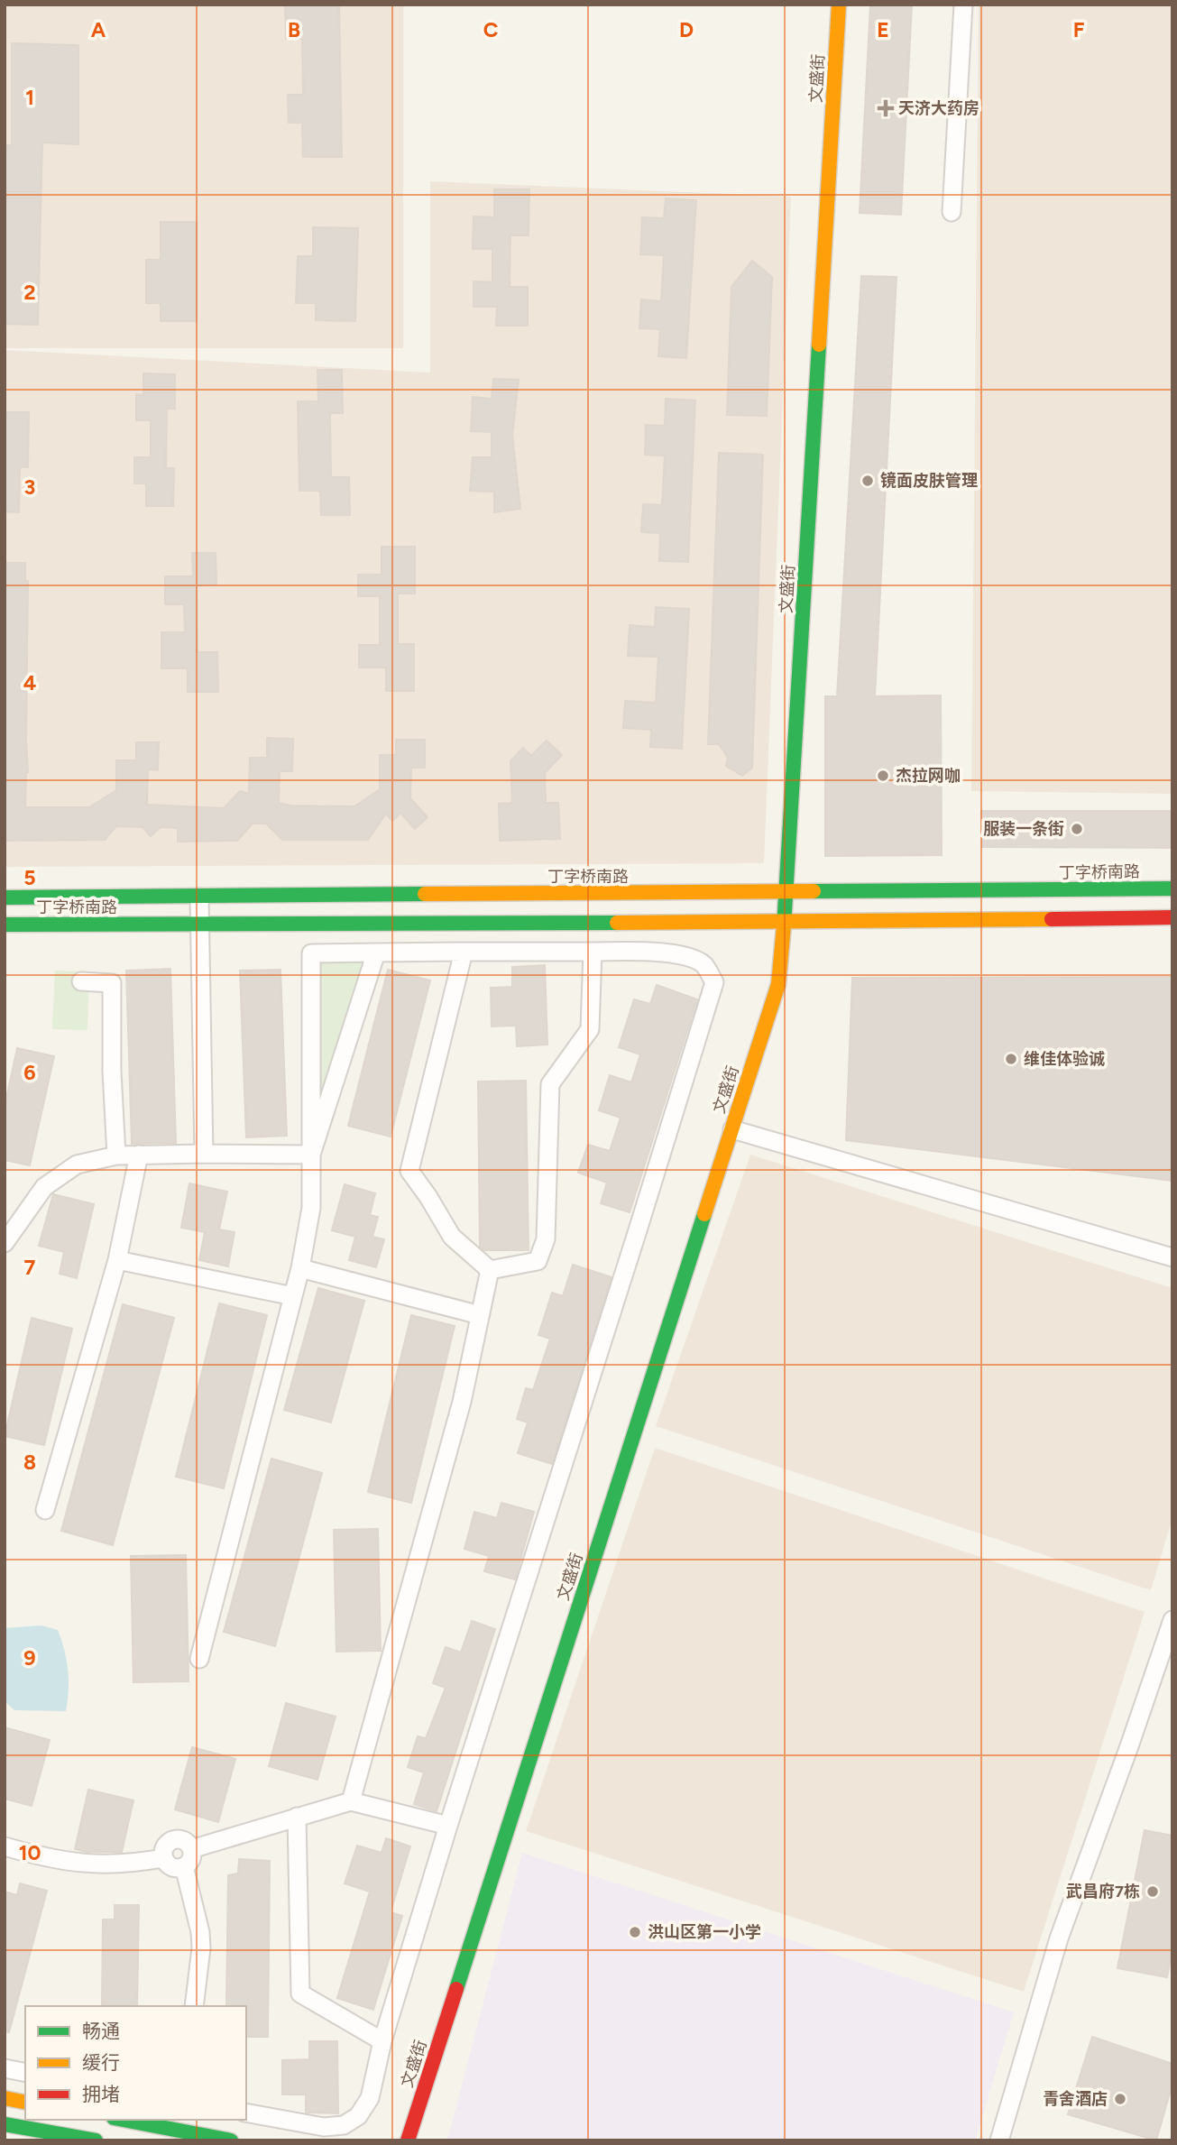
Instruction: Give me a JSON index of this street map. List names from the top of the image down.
{
  "streets": {
    "main road": ["文盛街", "丁字桥南路"]
  },
  "crossings": [
    ["文盛街", "丁字桥南路"]
  ],
  "places": {
    "health": ["天济大药房"],
    "other": [
      "镜面皮肤管理",
      "杰拉网咖",
      "服装一条街",
      "维佳体验诚",
      "武昌府7栋",
      "洪山区第一小学",
      "青舍酒店"
    ]
  },
  "legend": ["畅通", "缓行", "拥堵"],
  "grid": {
    "columns": [
      "A",
      "B",
      "C",
      "D",
      "E",
      "F"
    ],
    "rows": [
      "1",
      "2",
      "3",
      "4",
      "5",
      "6",
      "7",
      "8",
      "9",
      "10"
    ]
  }
}
